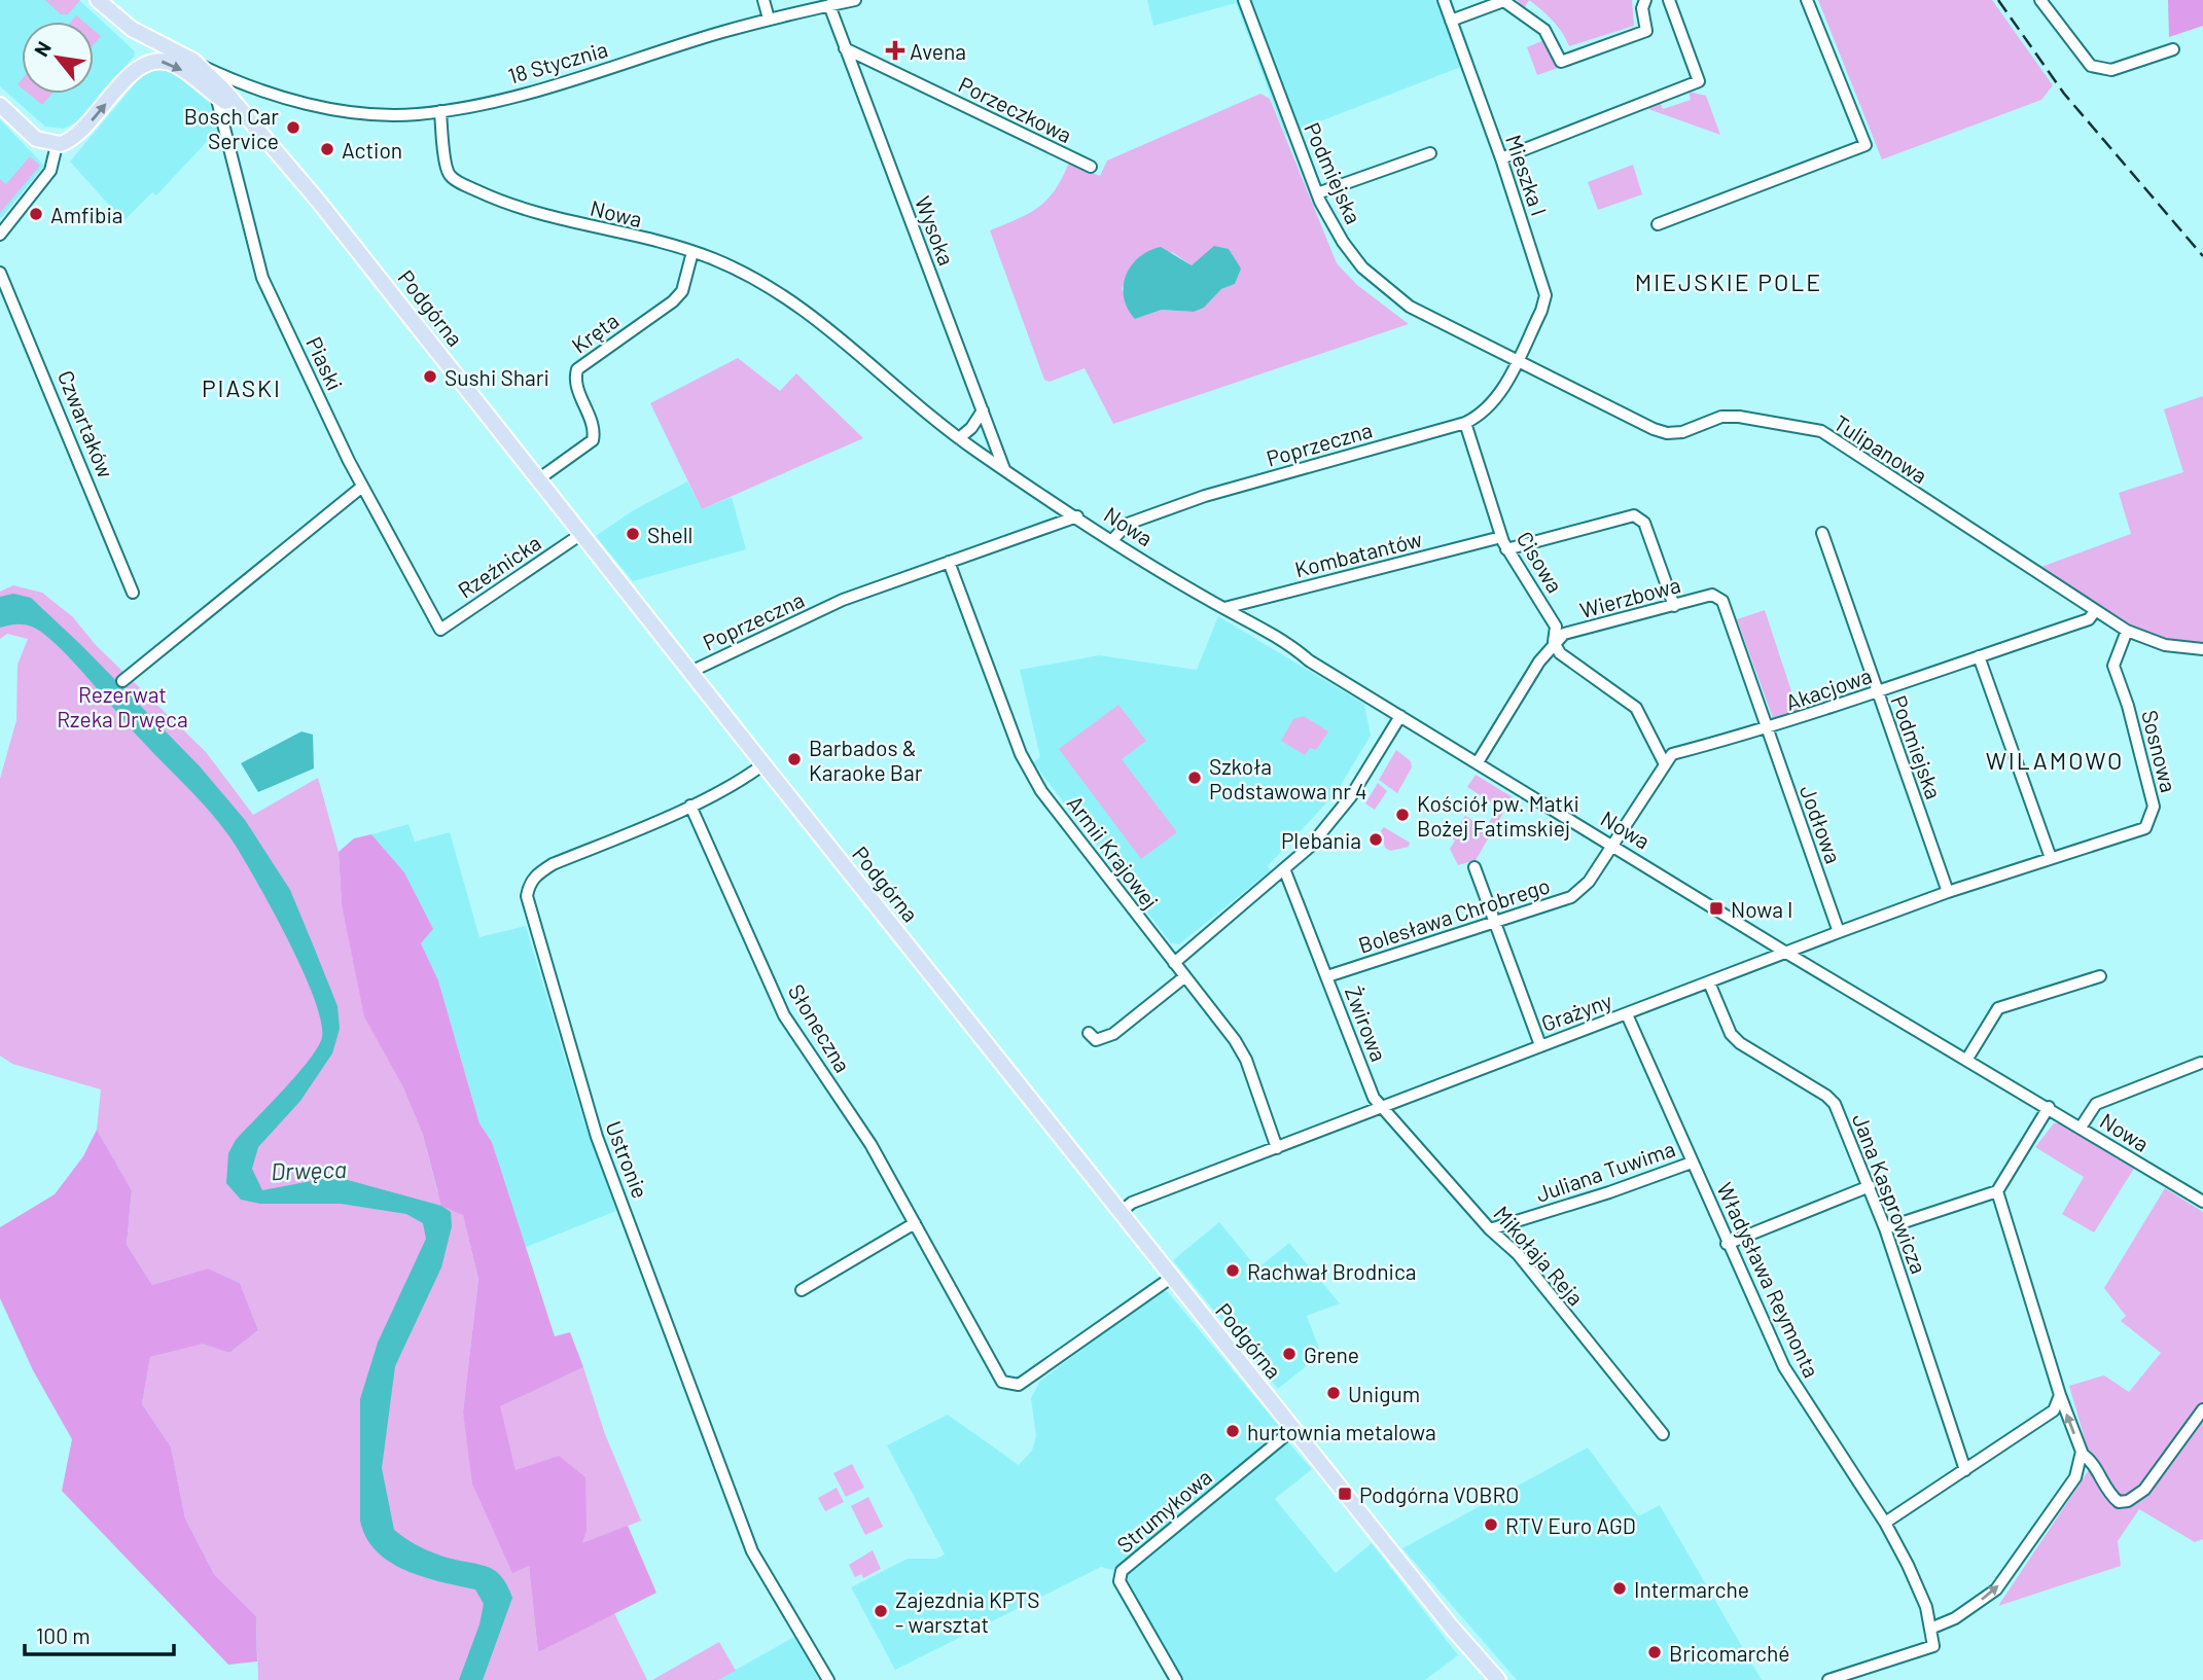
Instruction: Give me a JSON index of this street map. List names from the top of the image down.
{
  "streets": {
    "main road": ["Podgórna"],
    "street": [
      "18 Stycznia",
      "Porzeczkowa",
      "Podmiejska",
      "Mieszka I",
      "Nowa",
      "Wysoka",
      "Kręta",
      "Piaski",
      "Czwartaków",
      "Poprzeczna",
      "Tulipanowa",
      "Kombatantów",
      "Cisowa",
      "Rzeźnicka",
      "Wierzbowa",
      "Akacjowa",
      "Sosnowa",
      "Jodłowa",
      "Armii Krajowej",
      "Bolesława Chrobrego",
      "Grażyny",
      "Żwirowa",
      "Słoneczna",
      "Ustronie",
      "Juliana Tuwima",
      "Jana Kasprowicza",
      "Mikołaja Reja",
      "Władysława Reymonta",
      "Strumykowa"
    ]
  },
  "crossings": [
    ["18 Stycznia", "Nowa"],
    ["18 Stycznia", "Wysoka"],
    ["18 Stycznia", "Podgórna"],
    ["18 Stycznia", "Piaski"],
    ["Porzeczkowa", "Wysoka"],
    ["Podmiejska", "Mieszka I"],
    ["Podmiejska", "Poprzeczna"],
    ["Podmiejska", "Tulipanowa"],
    ["Podmiejska", "Akacjowa"],
    ["Podmiejska", "Grażyny"],
    ["Mieszka I", "Poprzeczna"],
    ["Mieszka I", "Tulipanowa"],
    ["Nowa", "Wysoka"],
    ["Nowa", "Kręta"],
    ["Nowa", "Poprzeczna"],
    ["Nowa", "Kombatantów"],
    ["Nowa", "Bolesława Chrobrego"],
    ["Nowa", "Grażyny"],
    ["Podgórna", "Kręta"],
    ["Podgórna", "Piaski"],
    ["Podgórna", "Poprzeczna"],
    ["Podgórna", "Rzeźnicka"],
    ["Podgórna", "Grażyny"],
    ["Podgórna", "Słoneczna"],
    ["Podgórna", "Ustronie"],
    ["Podgórna", "Strumykowa"],
    ["Piaski", "Rzeźnicka"],
    ["Poprzeczna", "Tulipanowa"],
    ["Poprzeczna", "Cisowa"],
    ["Poprzeczna", "Armii Krajowej"],
    ["Tulipanowa", "Akacjowa"],
    ["Tulipanowa", "Sosnowa"],
    ["Kombatantów", "Cisowa"],
    ["Cisowa", "Wierzbowa"],
    ["Cisowa", "Akacjowa"],
    ["Wierzbowa", "Akacjowa"],
    ["Wierzbowa", "Jodłowa"],
    ["Akacjowa", "Jodłowa"],
    ["Sosnowa", "Grażyny"],
    ["Jodłowa", "Grażyny"],
    ["Armii Krajowej", "Grażyny"],
    ["Bolesława Chrobrego", "Żwirowa"],
    ["Grażyny", "Żwirowa"],
    ["Grażyny", "Jana Kasprowicza"],
    ["Grażyny", "Mikołaja Reja"],
    ["Grażyny", "Władysława Reymonta"],
    ["Żwirowa", "Mikołaja Reja"],
    ["Słoneczna", "Ustronie"],
    ["Juliana Tuwima", "Mikołaja Reja"],
    ["Juliana Tuwima", "Władysława Reymonta"]
  ],
  "districts": ["MIEJSKIE POLE", "PIASKI", "WILAMOWO"],
  "water": ["Drwęca"],
  "parks": ["Rezerwat Rzeka Drwęca"],
  "places": {
    "health": ["Avena"],
    "other": [
      "Bosch Car Service",
      "Action",
      "Amfibia",
      "Sushi Shari",
      "Shell",
      "Barbados & Karaoke Bar",
      "Szkoła Podstawowa nr 4",
      "Kościół pw. Matki Bożej Fatimskiej",
      "Plebania",
      "Rachwał Brodnica",
      "Grene",
      "Unigum",
      "hurtownia metalowa",
      "RTV Euro AGD",
      "Intermarche",
      "Zajezdnia KPTS - warsztat",
      "Bricomarché"
    ],
    "transit": ["Nowa I", "Podgórna VOBRO"]
  },
  "scale_bar": "100 m",
  "north": "top left"
}
